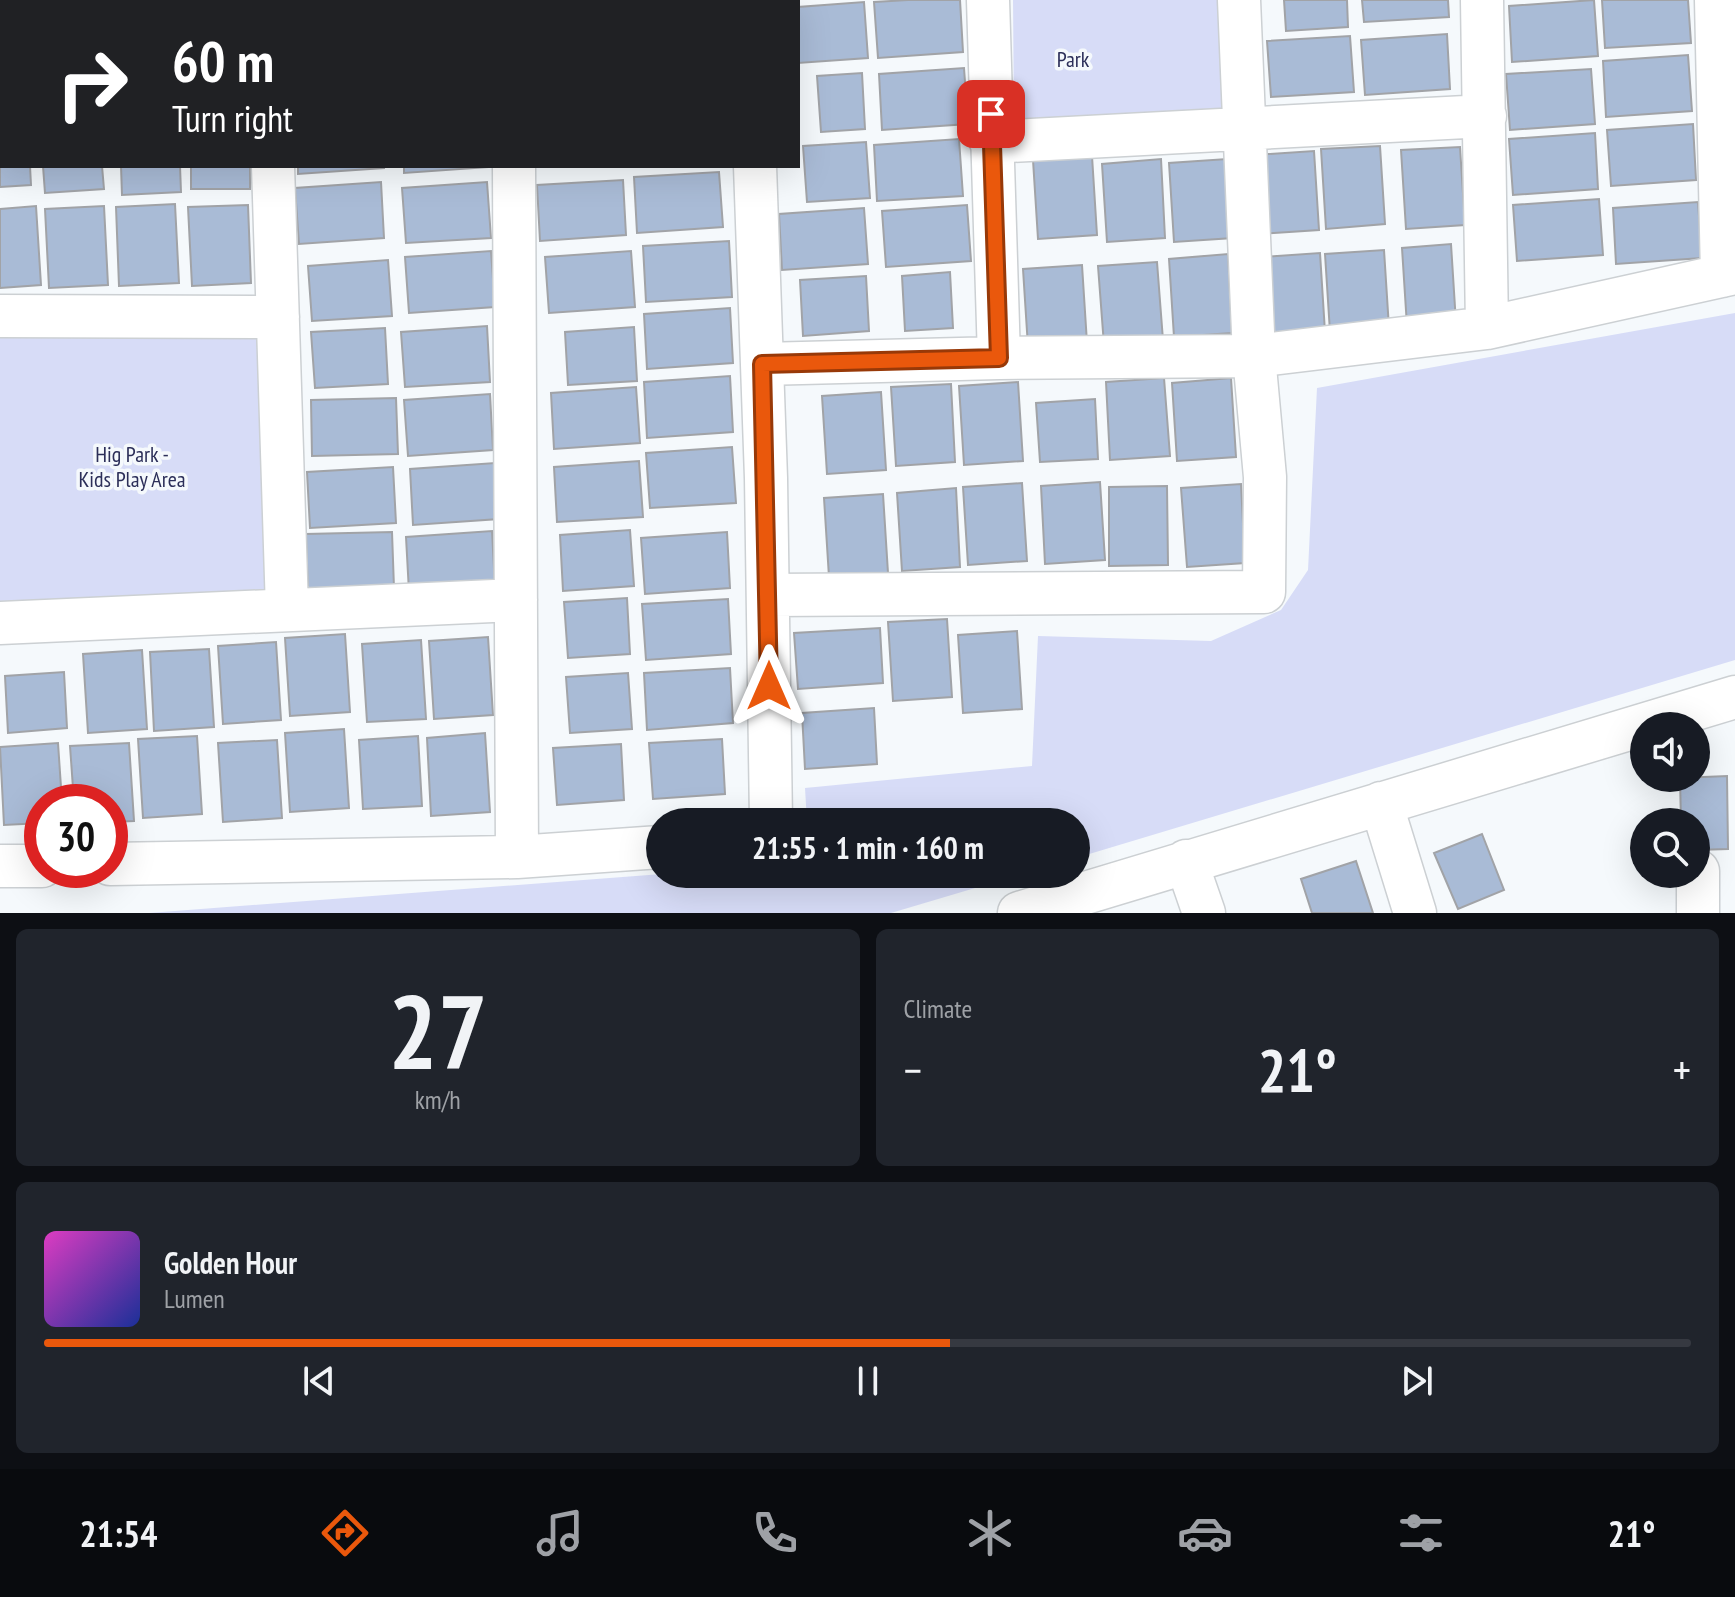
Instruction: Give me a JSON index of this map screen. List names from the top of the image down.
{
  "parks": ["Park", "Hig Park - Kids Play Area"],
  "page": {
    "turn": ["60 m", "Turn right"],
    "limit": "30",
    "trip": "21:55 · 1 min · 160 m",
    "tile": [
      ["27", "km/h"],
      "Climate"
    ],
    "heat": ["−", "21°", "+"],
    "song": ["Golden Hour", "Lumen"],
    "tabs": ["21:54", "21°"]
  }
}
